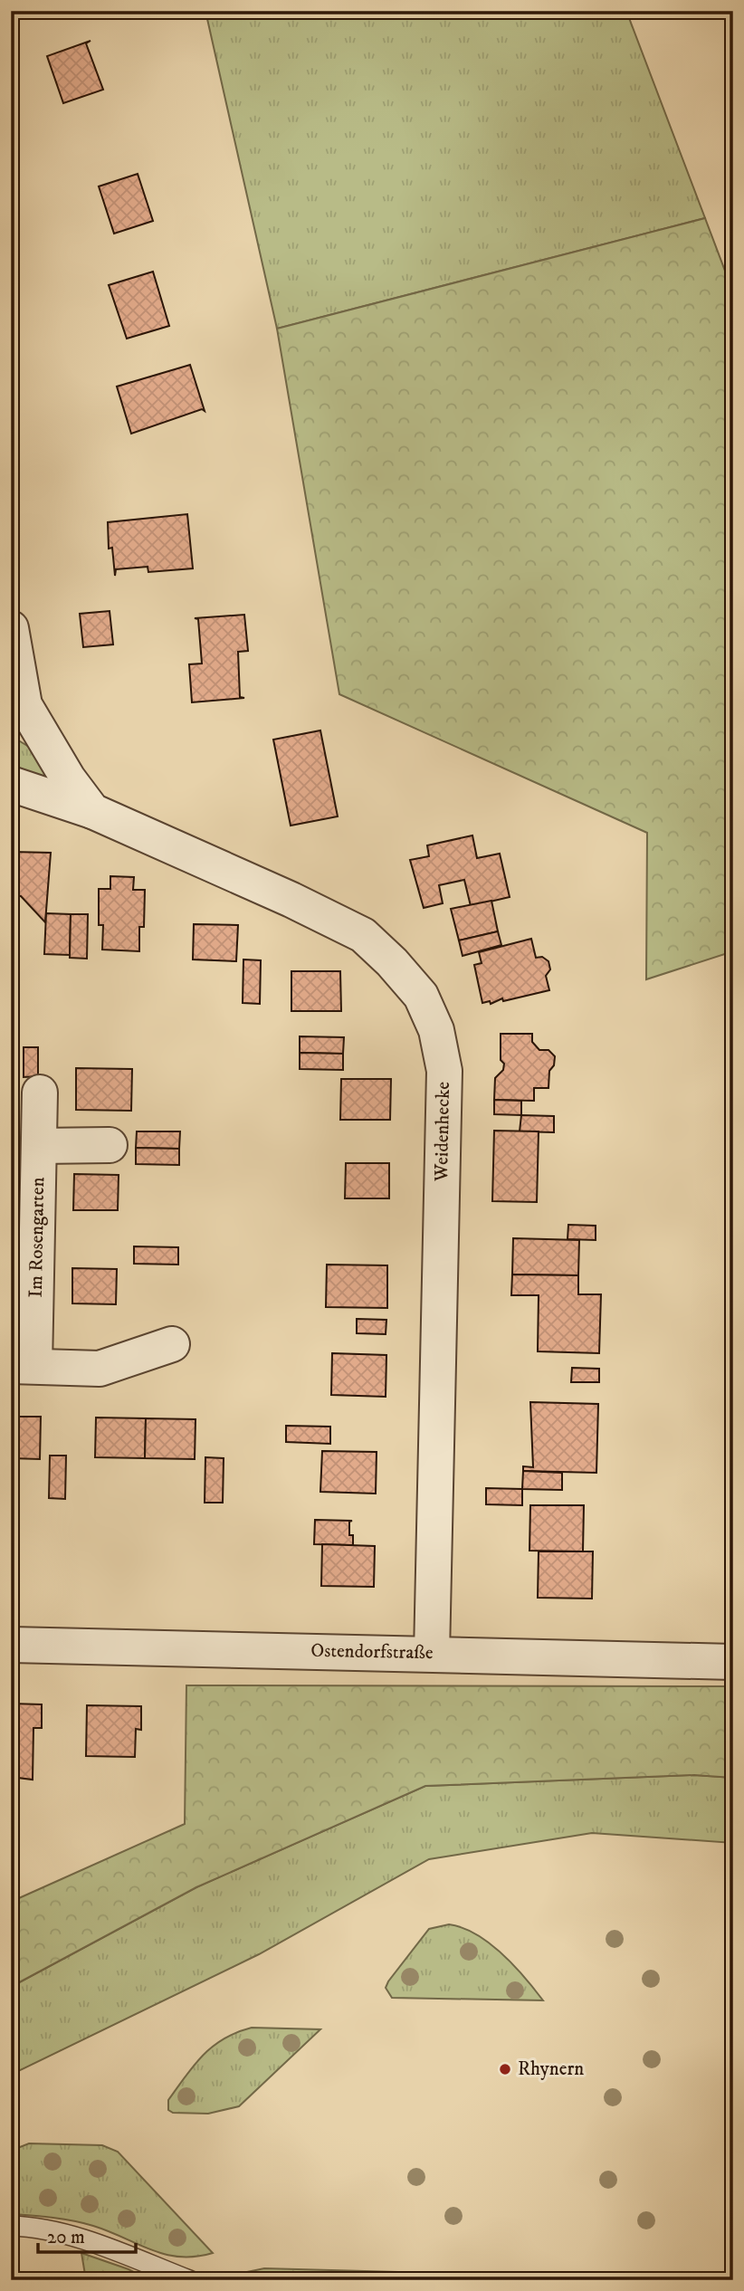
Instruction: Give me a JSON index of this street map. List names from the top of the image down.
{
  "streets": {
    "street": ["Weidenhecke", "Im Rosengarten", "Ostendorfstraße"]
  },
  "crossings": [
    ["Weidenhecke", "Ostendorfstraße"]
  ],
  "places": ["Rhynern"],
  "scale_bar": "20 m"
}
